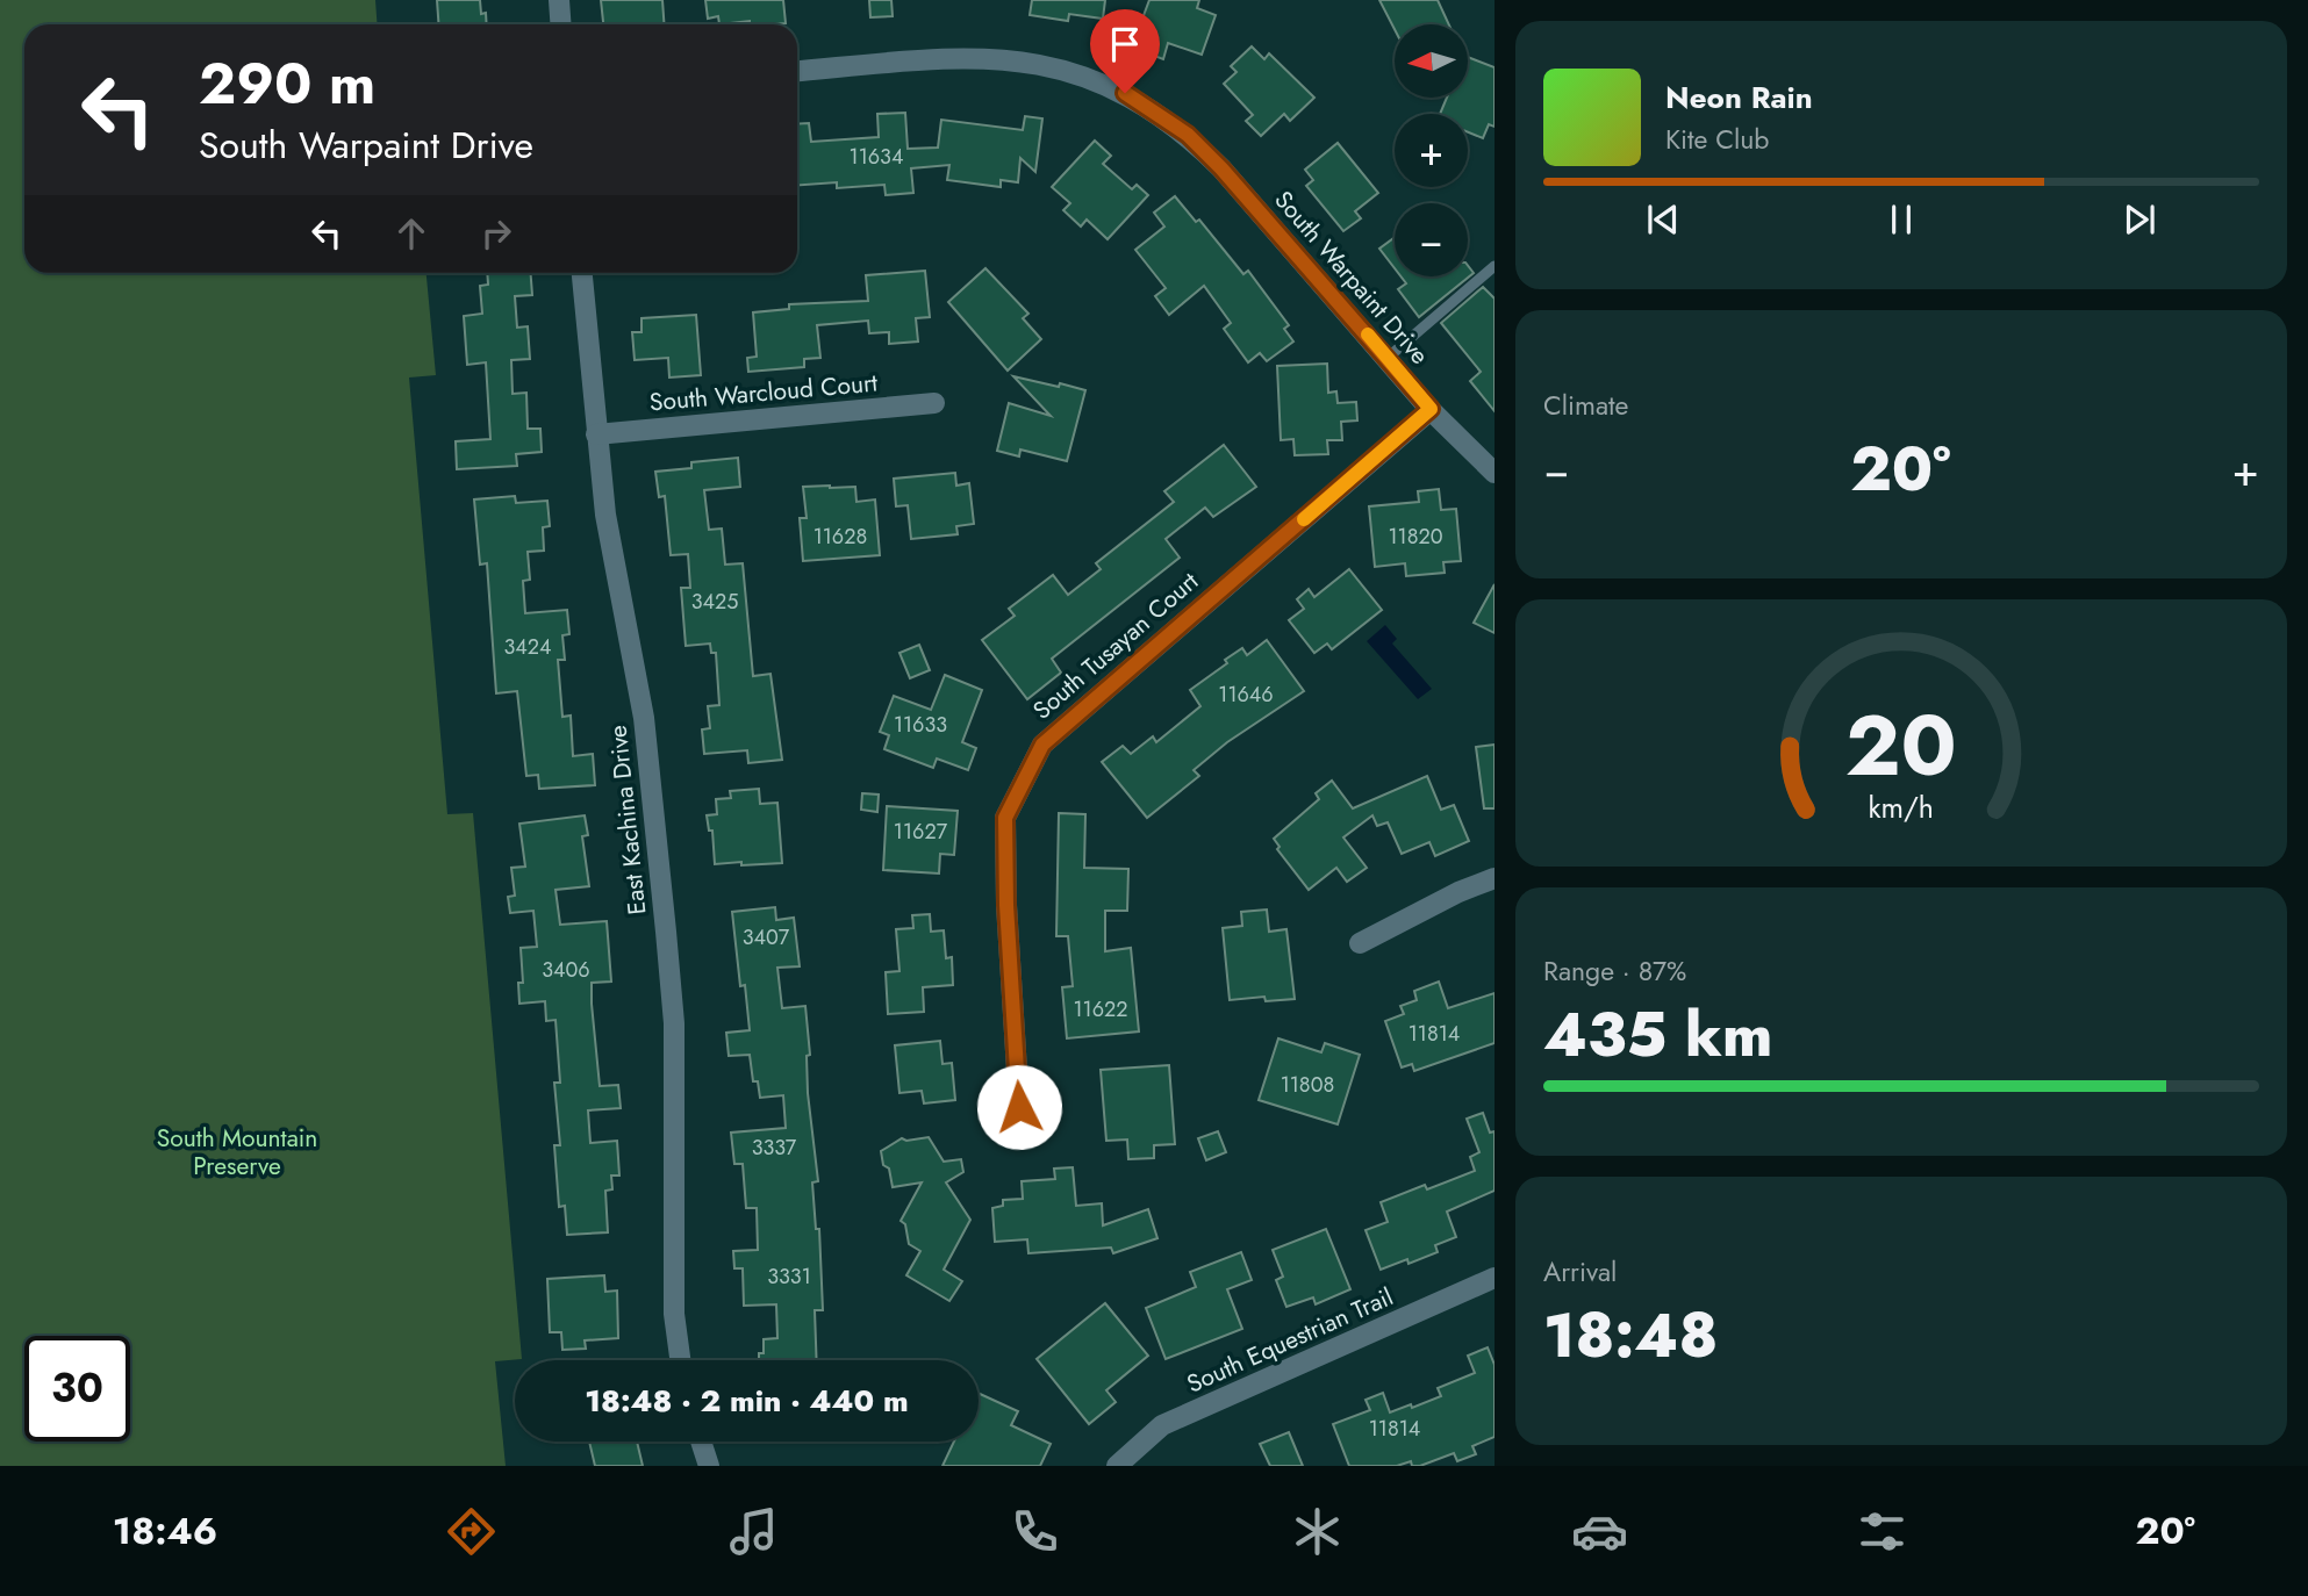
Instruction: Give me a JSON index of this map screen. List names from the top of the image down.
{
  "streets": {
    "street": [
      "South Warpaint Drive",
      "South Warcloud Court",
      "South Tusayan Court",
      "East Kachina Drive",
      "South Equestrian Trail"
    ]
  },
  "crossings": [
    ["South Warpaint Drive", "South Tusayan Court"],
    ["South Warcloud Court", "East Kachina Drive"]
  ],
  "parks": ["South Mountain Preserve"],
  "house_numbers": [
    "11634",
    "11628",
    "11820",
    "3425",
    "3424",
    "11646",
    "11633",
    "11627",
    "3407",
    "3406",
    "11622",
    "11814",
    "11808",
    "3337",
    "3331",
    "11814"
  ],
  "north": "left",
  "page": {
    "map_buttons": ["+", "−"],
    "turn": ["290 m", "South Warpaint Drive"],
    "song": ["Neon Rain", "Kite Club"],
    "tile": [
      "Climate",
      ["Range · 87%", "435 km"],
      ["Arrival", "18:48"]
    ],
    "heat": ["−", "20°", "+"],
    "limit": "30",
    "trip": "18:48 · 2 min · 440 m",
    "tabs": ["18:46", "20°"],
    "gauge": ["20", "km/h"]
  }
}
